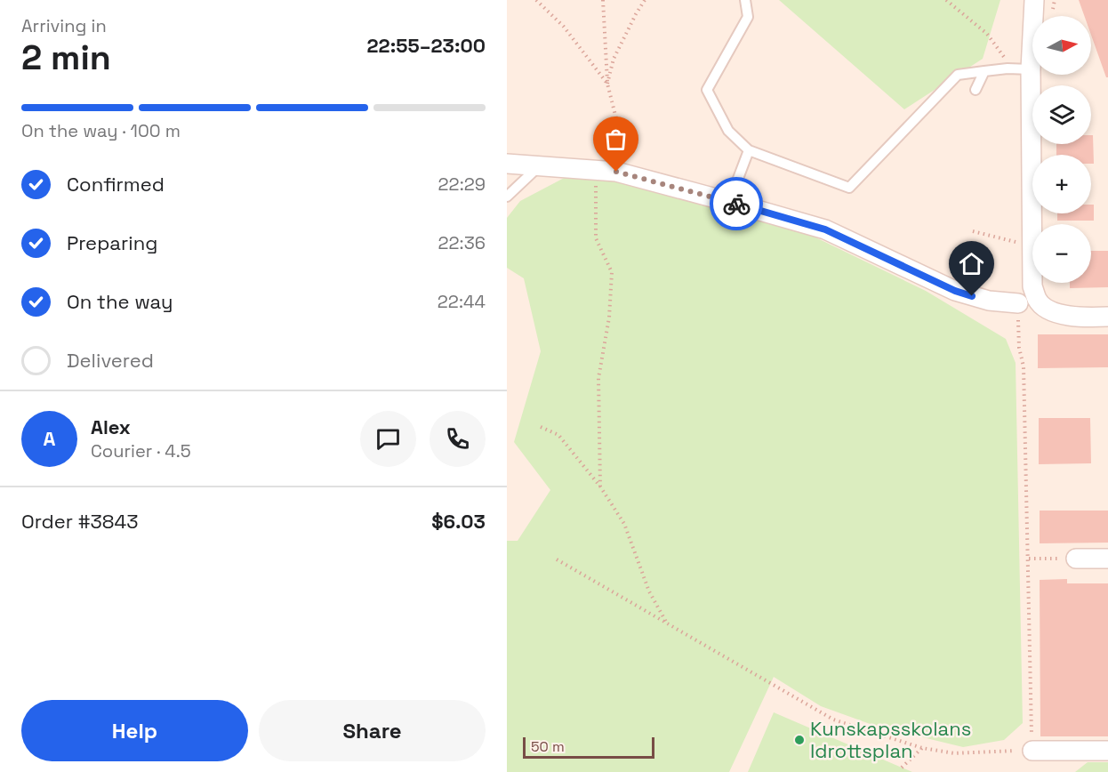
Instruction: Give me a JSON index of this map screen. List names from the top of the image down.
{
  "places": ["Kunskapsskolans Idrottsplan"],
  "scale_bar": "50 m",
  "north": "right",
  "page": {
    "heading": ["2 min", "Arriving in", "22:55–23:00"],
    "panel": [
      "Alex",
      "Courier · 4.5",
      "Order #3843",
      "$6.03"
    ],
    "map_buttons": ["+", "−"],
    "bar": "On the way · 100 m",
    "list": [
      ["Confirmed", "22:29"],
      ["Preparing", "22:36"],
      ["On the way", "22:44"],
      "Delivered"
    ],
    "round": "A",
    "buttons": ["Help", "Share"],
    "scale": "50 m"
  }
}
